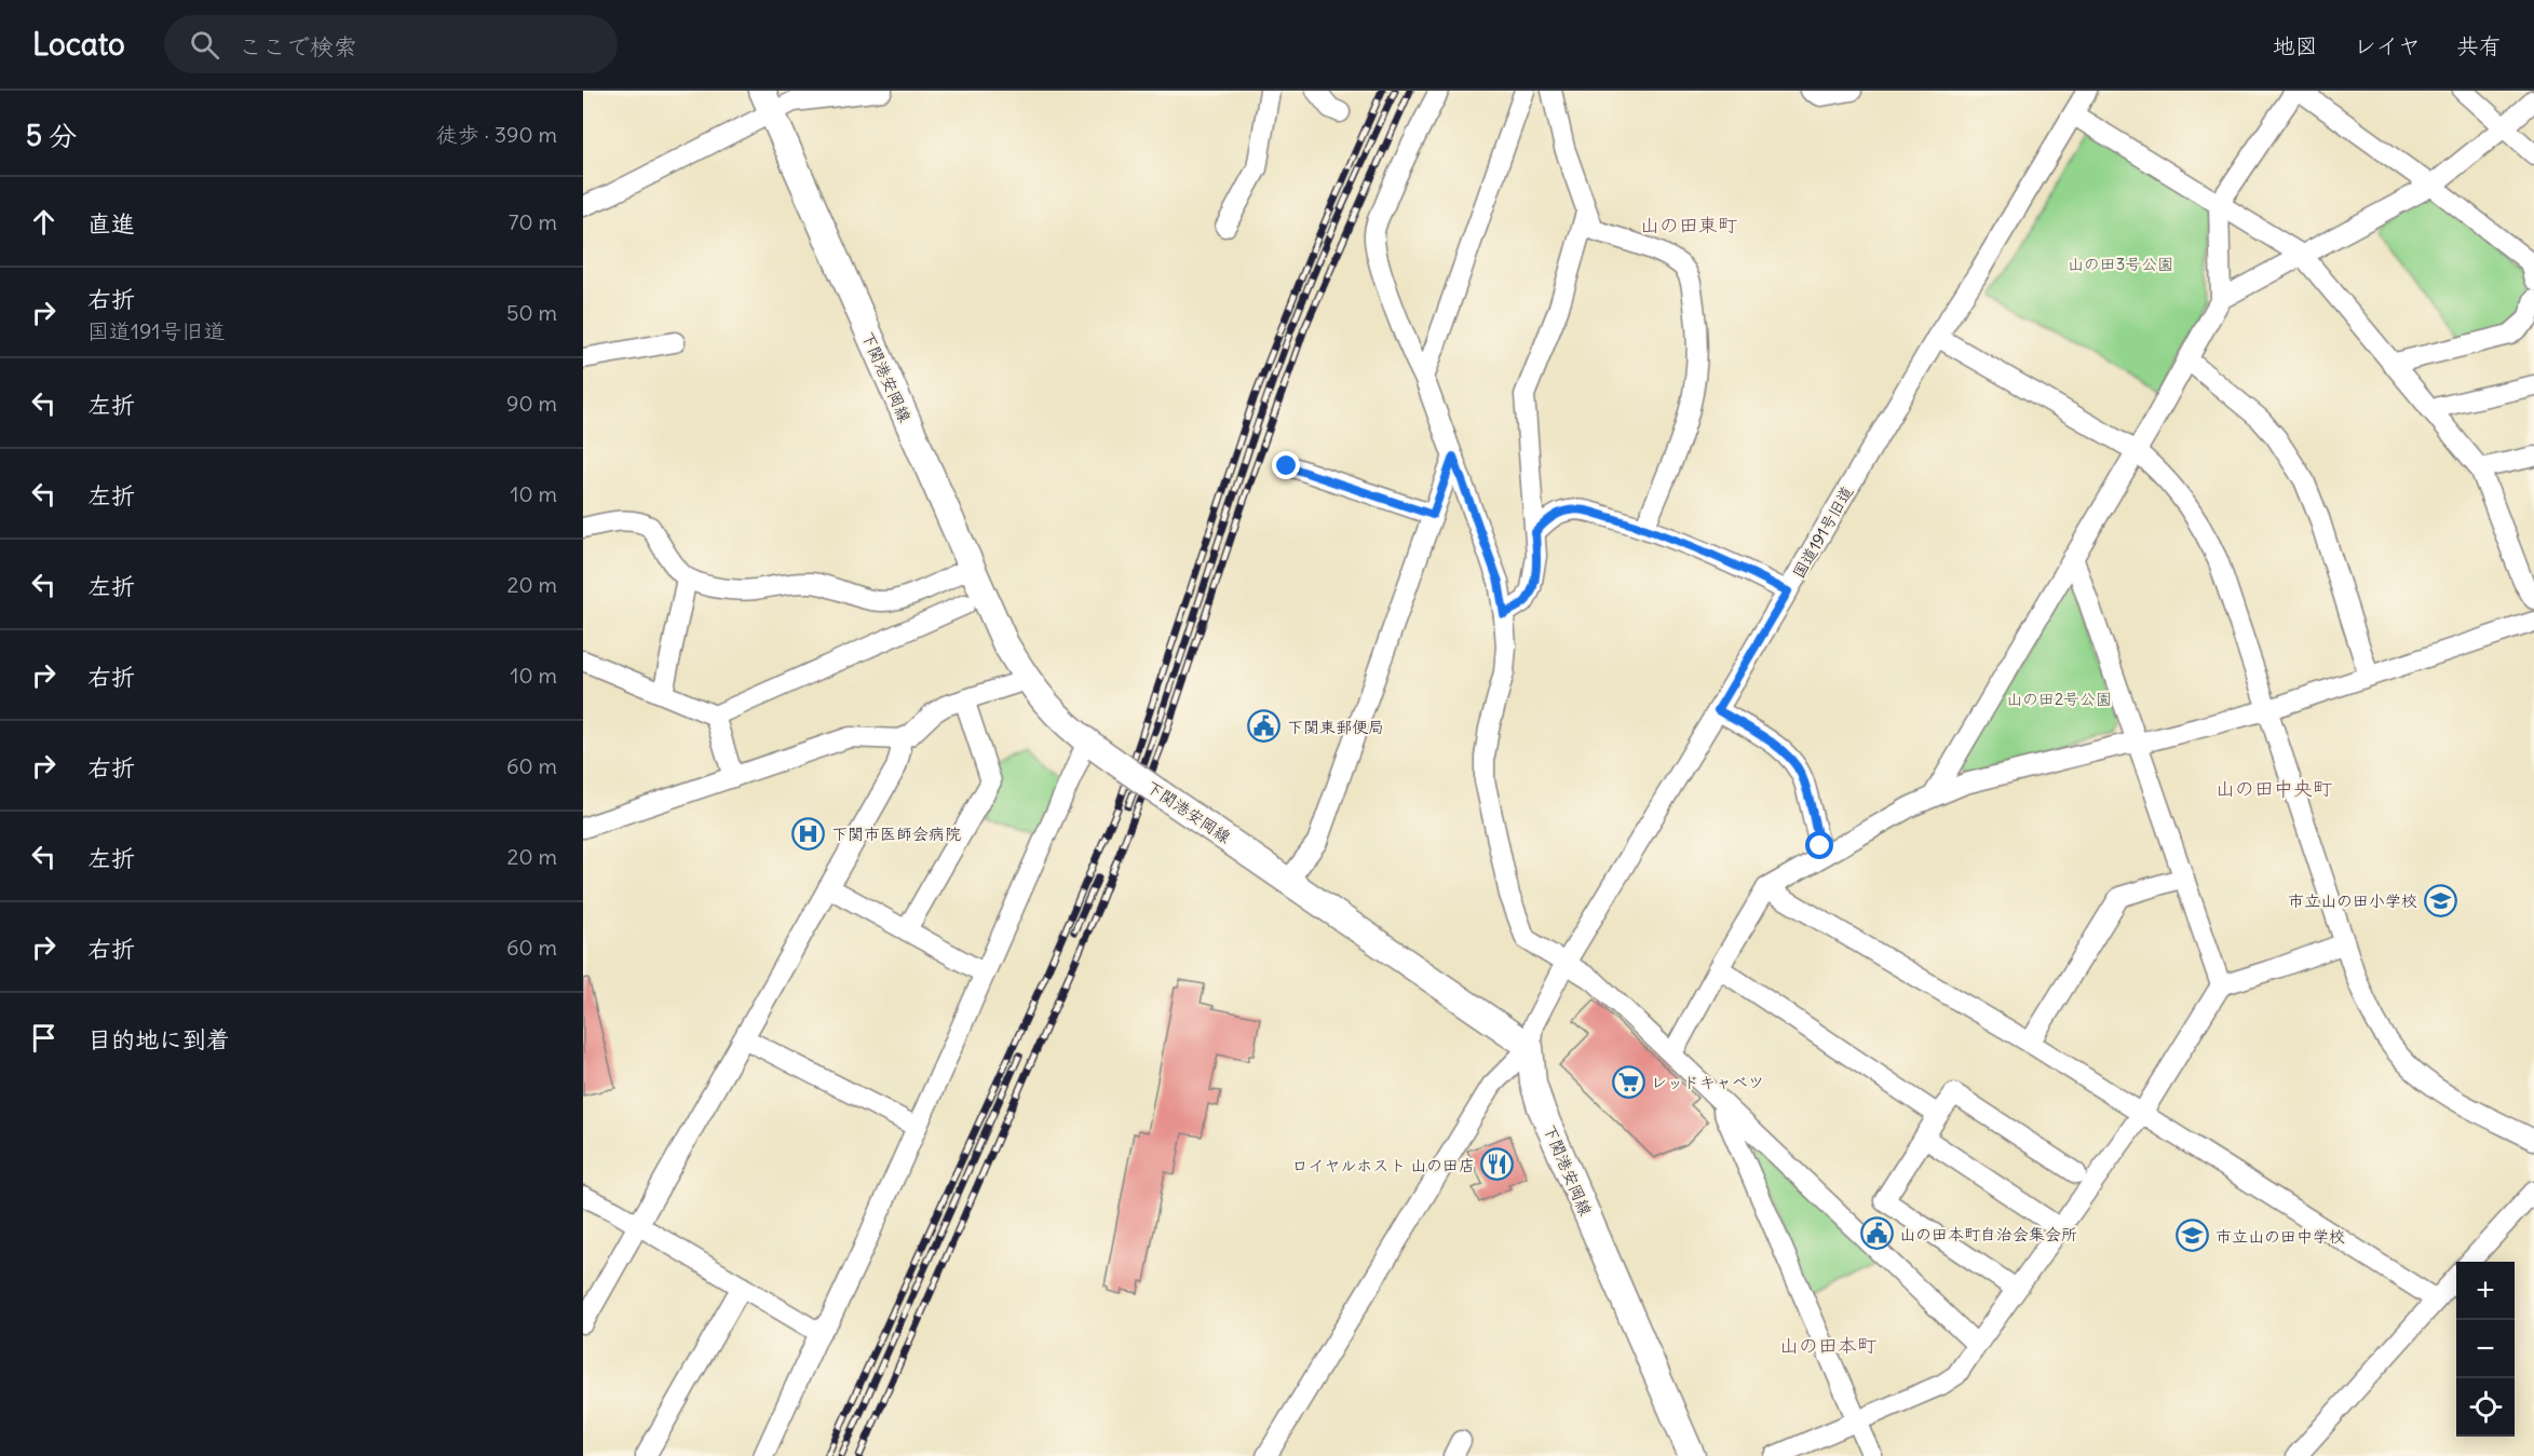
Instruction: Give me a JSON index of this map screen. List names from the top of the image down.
{
  "streets": {
    "main road": ["下関港安岡線"],
    "street": ["国道191号旧道"]
  },
  "crossings": [
    ["下関港安岡線", "国道191号旧道"]
  ],
  "districts": ["山の田東町", "山の田中央町", "山の田本町"],
  "parks": ["山の田3号公園", "山の田2号公園"],
  "places": {
    "public building": ["下関東郵便局", "山の田本町自治会集会所"],
    "hospital": ["下関市医師会病院"],
    "school or university": ["市立山の田小学校", "市立山の田中学校"],
    "supermarket": ["レッドキャベツ"],
    "restaurant": ["ロイヤルホスト 山の田店"]
  },
  "page": {
    "header": "Locato",
    "search": "ここで検索",
    "nav": ["地図", "レイヤ", "共有"],
    "heading": ["5 分", "徒歩 · 390 m"],
    "list": [
      ["直進", "70 m"],
      ["右折", "国道191号旧道", "50 m"],
      ["左折", "90 m"],
      ["左折", "10 m"],
      ["左折", "20 m"],
      ["右折", "10 m"],
      ["右折", "60 m"],
      ["左折", "20 m"],
      ["右折", "60 m"],
      "目的地に到着"
    ],
    "map_buttons": ["+", "−"]
  }
}
